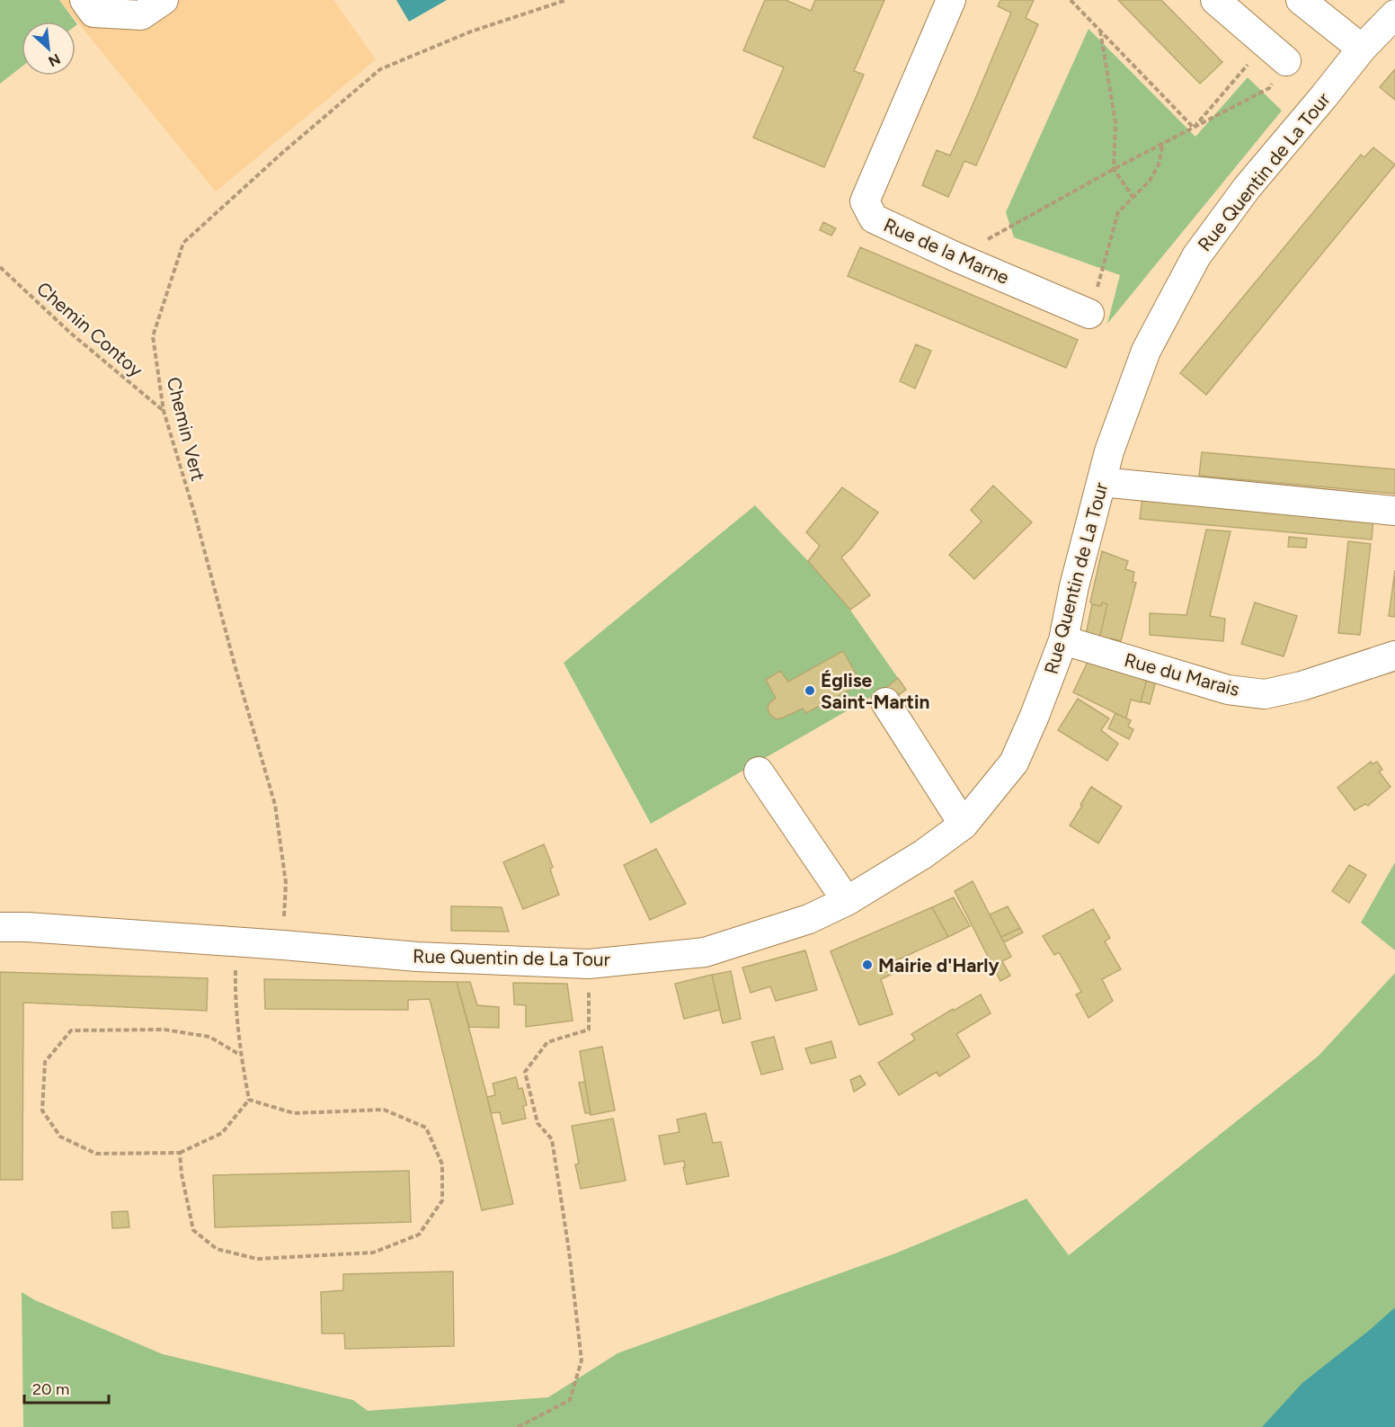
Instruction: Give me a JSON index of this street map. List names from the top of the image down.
{
  "streets": {
    "street": ["Rue Quentin de La Tour", "Rue de la Marne", "Rue du Marais"],
    "path": ["Chemin Contoy", "Chemin Vert"]
  },
  "crossings": [
    ["Rue Quentin de La Tour", "Chemin Vert"],
    ["Rue Quentin de La Tour", "Rue du Marais"],
    ["Chemin Contoy", "Chemin Vert"]
  ],
  "places": ["Église Saint-Martin", "Mairie d'Harly"],
  "scale_bar": "20 m",
  "north": "bottom right"
}
